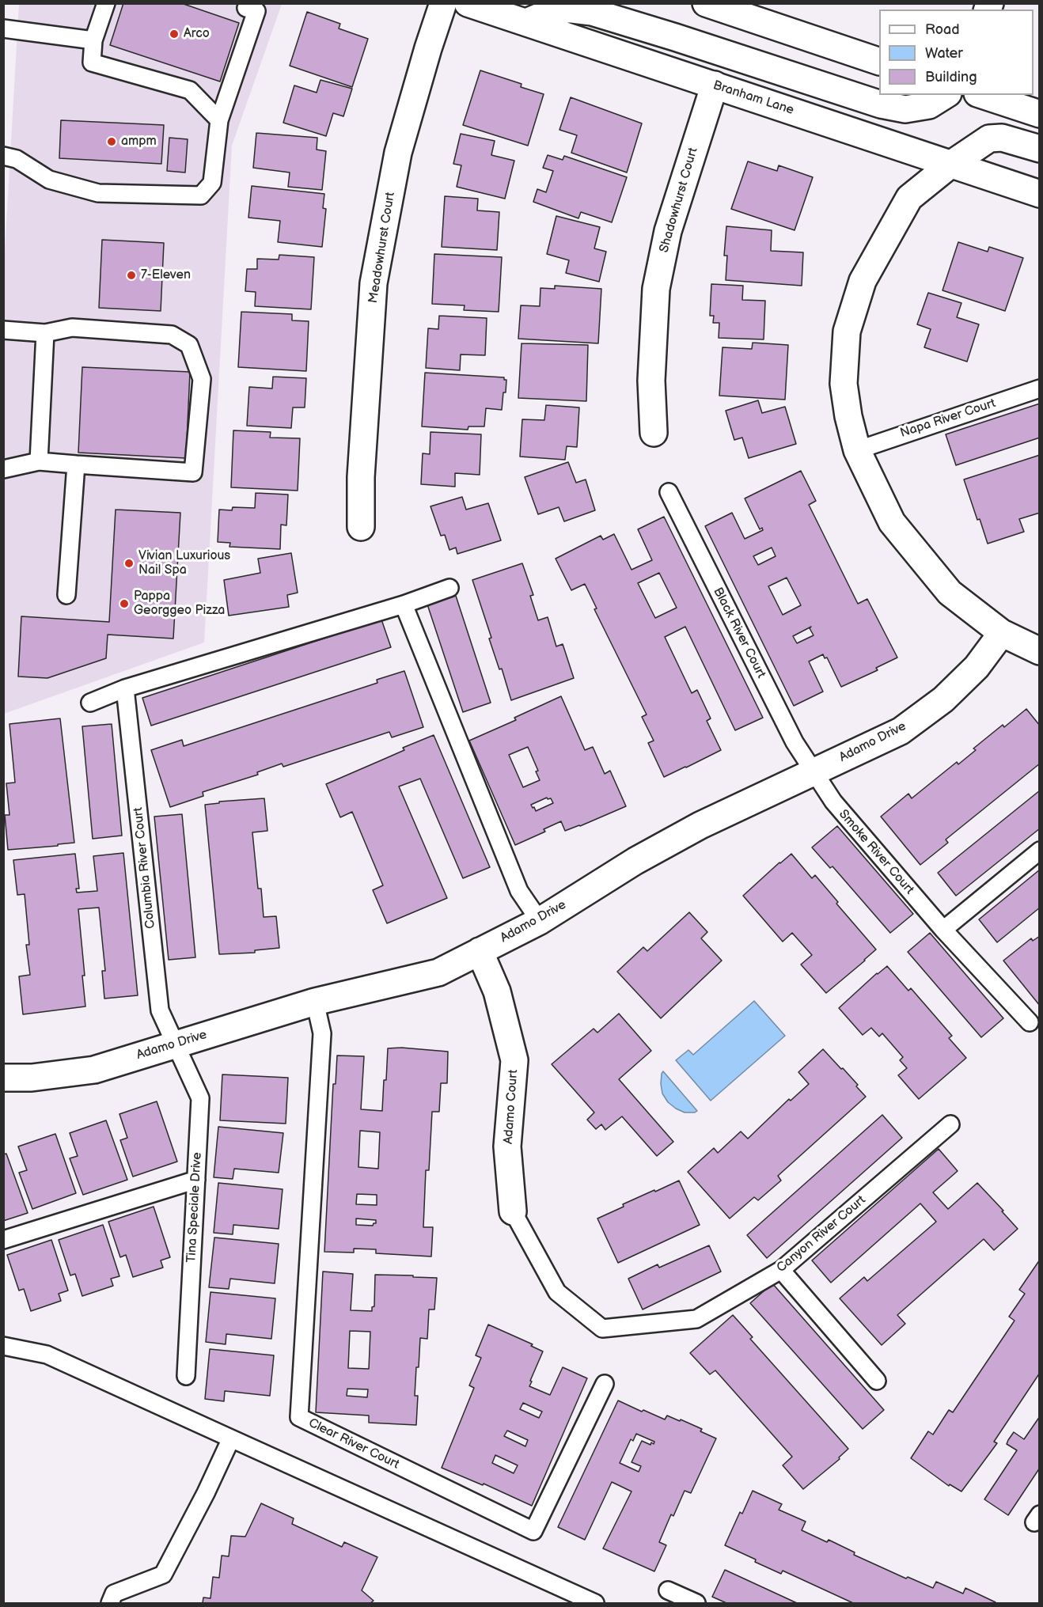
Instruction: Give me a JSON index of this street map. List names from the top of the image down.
{
  "streets": {
    "street": [
      "Branham Lane",
      "Shadowhurst Court",
      "Meadowhurst Court",
      "Adamo Drive",
      "Adamo Court"
    ],
    "lane": [
      "Napa River Court",
      "Black River Court",
      "Smoke River Court",
      "Columbia River Court",
      "Tina Speciale Drive",
      "Canyon River Court",
      "Clear River Court"
    ]
  },
  "crossings": [
    ["Branham Lane", "Shadowhurst Court"],
    ["Black River Court", "Adamo Drive"],
    ["Black River Court", "Smoke River Court"],
    ["Adamo Drive", "Smoke River Court"],
    ["Adamo Drive", "Columbia River Court"],
    ["Adamo Drive", "Adamo Court"],
    ["Adamo Drive", "Tina Speciale Drive"],
    ["Adamo Drive", "Clear River Court"],
    ["Columbia River Court", "Tina Speciale Drive"],
    ["Adamo Court", "Canyon River Court"]
  ],
  "places": [
    "Arco",
    "ampm",
    "7-Eleven",
    "Vivian Luxurious Nail Spa",
    "Pappa Georggeo Pizza"
  ],
  "legend": ["Road", "Water", "Building"]
}
